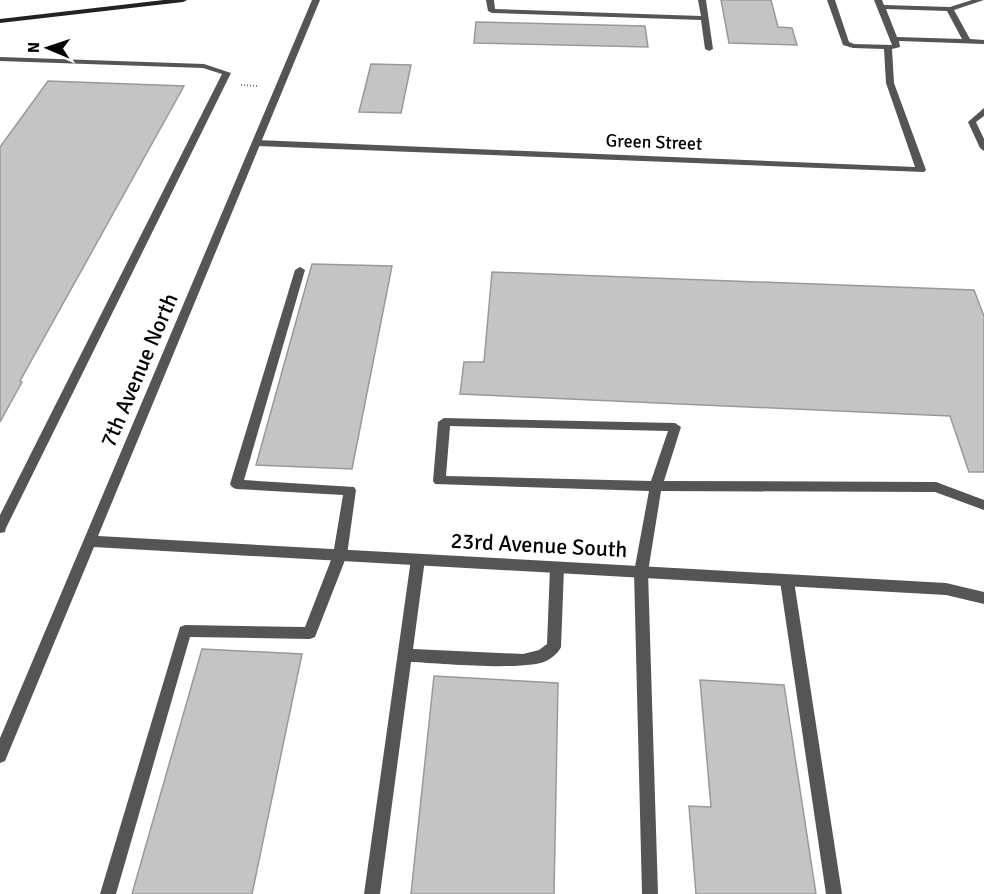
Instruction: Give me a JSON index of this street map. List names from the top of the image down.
{
  "streets": {
    "street": ["Green Street", "7th Avenue North", "23rd Avenue South"]
  },
  "crossings": [
    ["Green Street", "7th Avenue North"],
    ["7th Avenue North", "23rd Avenue South"]
  ],
  "north": "left"
}
